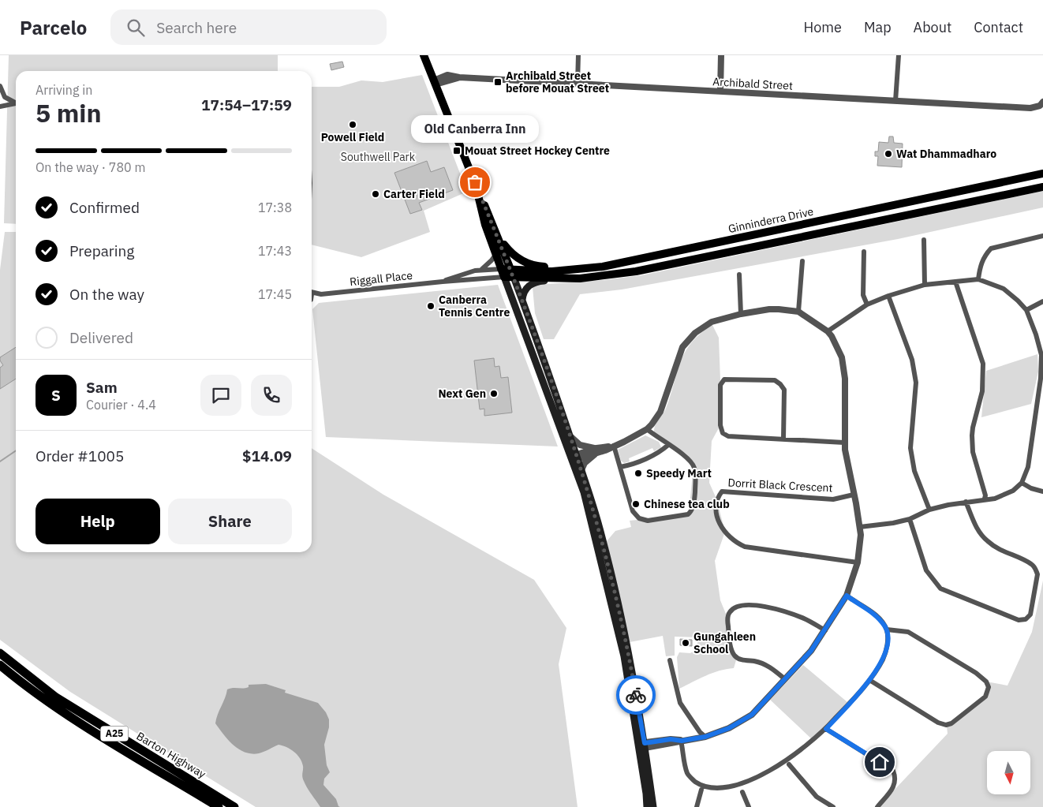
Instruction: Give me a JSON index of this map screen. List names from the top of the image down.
{
  "streets": {
    "highway": ["A25", "Barton Highway"],
    "main road": ["Ginninderra Drive"],
    "street": ["Archibald Street", "Riggall Place", "Dorrit Black Crescent"]
  },
  "crossings": [
    ["Ginninderra Drive", "Riggall Place"]
  ],
  "parks": ["Southwell Park"],
  "places": {
    "transit": ["Archibald Street before Mouat Street", "Mouat Street Hockey Centre"],
    "other": [
      "Powell Field",
      "Wat Dhammadharo",
      "Old Canberra Inn",
      "Carter Field",
      "Canberra Tennis Centre",
      "Next Gen",
      "Speedy Mart",
      "Chinese tea club",
      "Gungahleen School"
    ]
  },
  "north": "bottom",
  "page": {
    "header": "Parcelo",
    "search": "Search here",
    "nav": [
      "Home",
      "Map",
      "About",
      "Contact"
    ],
    "heading": ["5 min", "Arriving in", "17:54–17:59"],
    "panel": [
      "Sam",
      "Courier · 4.4",
      "Order #1005",
      "$14.09"
    ],
    "bubble": "Old Canberra Inn",
    "bar": "On the way · 780 m",
    "list": [
      ["Confirmed", "17:38"],
      ["Preparing", "17:43"],
      ["On the way", "17:45"],
      "Delivered"
    ],
    "round": "S",
    "buttons": ["Help", "Share"]
  }
}
